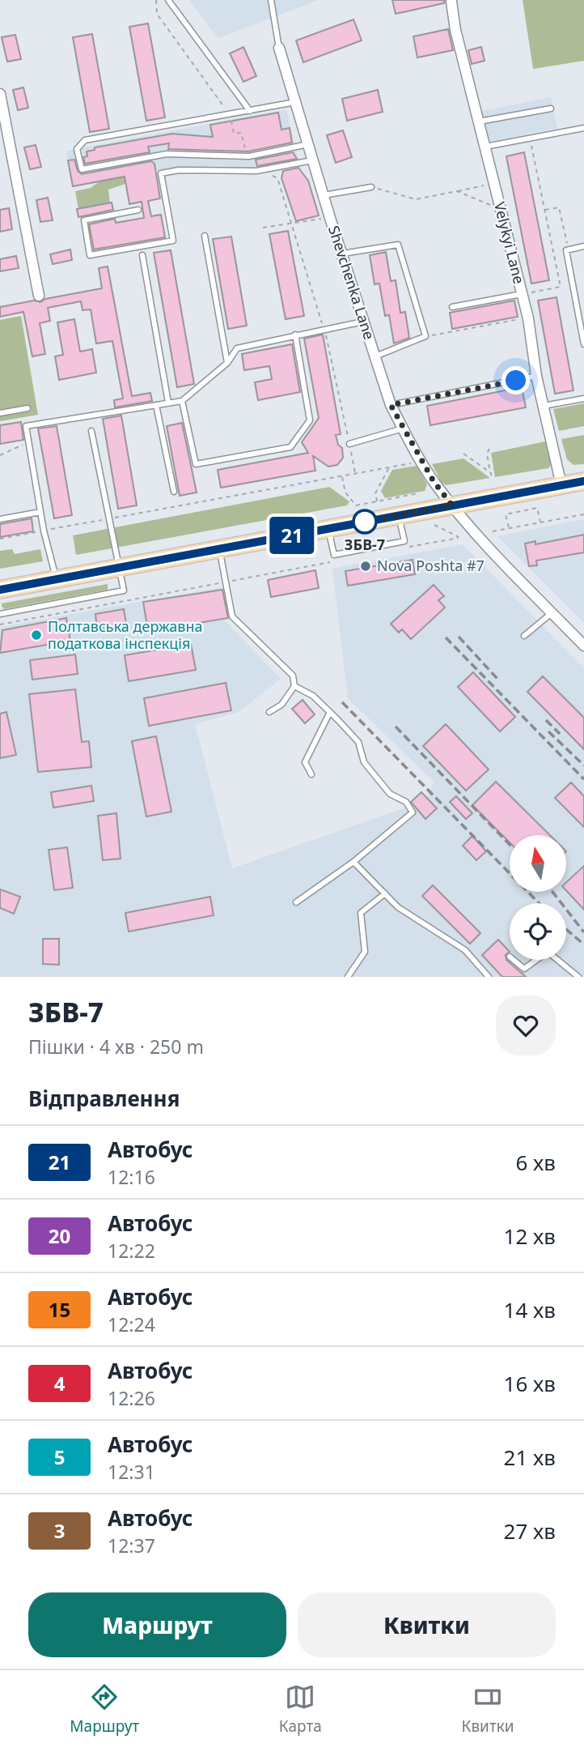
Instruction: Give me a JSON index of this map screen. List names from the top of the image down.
{
  "streets": {
    "street": ["Velykyi Lane", "Shevchenka Lane"]
  },
  "places": ["ЗБВ-7", "Nova Poshta #7", "Полтавська державна податкова інспекція"],
  "lines": ["bus line 21"],
  "north": "top",
  "page": {
    "on_map": "21",
    "heading": [
      ["ЗБВ-7", "Пішки · 4 хв · 250 m"],
      "Відправлення"
    ],
    "list": [
      {
        "mark": "21",
        "name": "Автобус",
        "note": "12:16",
        "value": "6 хв"
      },
      {
        "mark": "20",
        "name": "Автобус",
        "note": "12:22",
        "value": "12 хв"
      },
      {
        "mark": "15",
        "name": "Автобус",
        "note": "12:24",
        "value": "14 хв"
      },
      {
        "mark": "4",
        "name": "Автобус",
        "note": "12:26",
        "value": "16 хв"
      },
      {
        "mark": "5",
        "name": "Автобус",
        "note": "12:31",
        "value": "21 хв"
      },
      {
        "mark": "3",
        "name": "Автобус",
        "note": "12:37",
        "value": "27 хв"
      }
    ],
    "buttons": ["Маршрут", "Квитки"],
    "tabs": ["Маршрут", "Карта", "Квитки"]
  }
}
